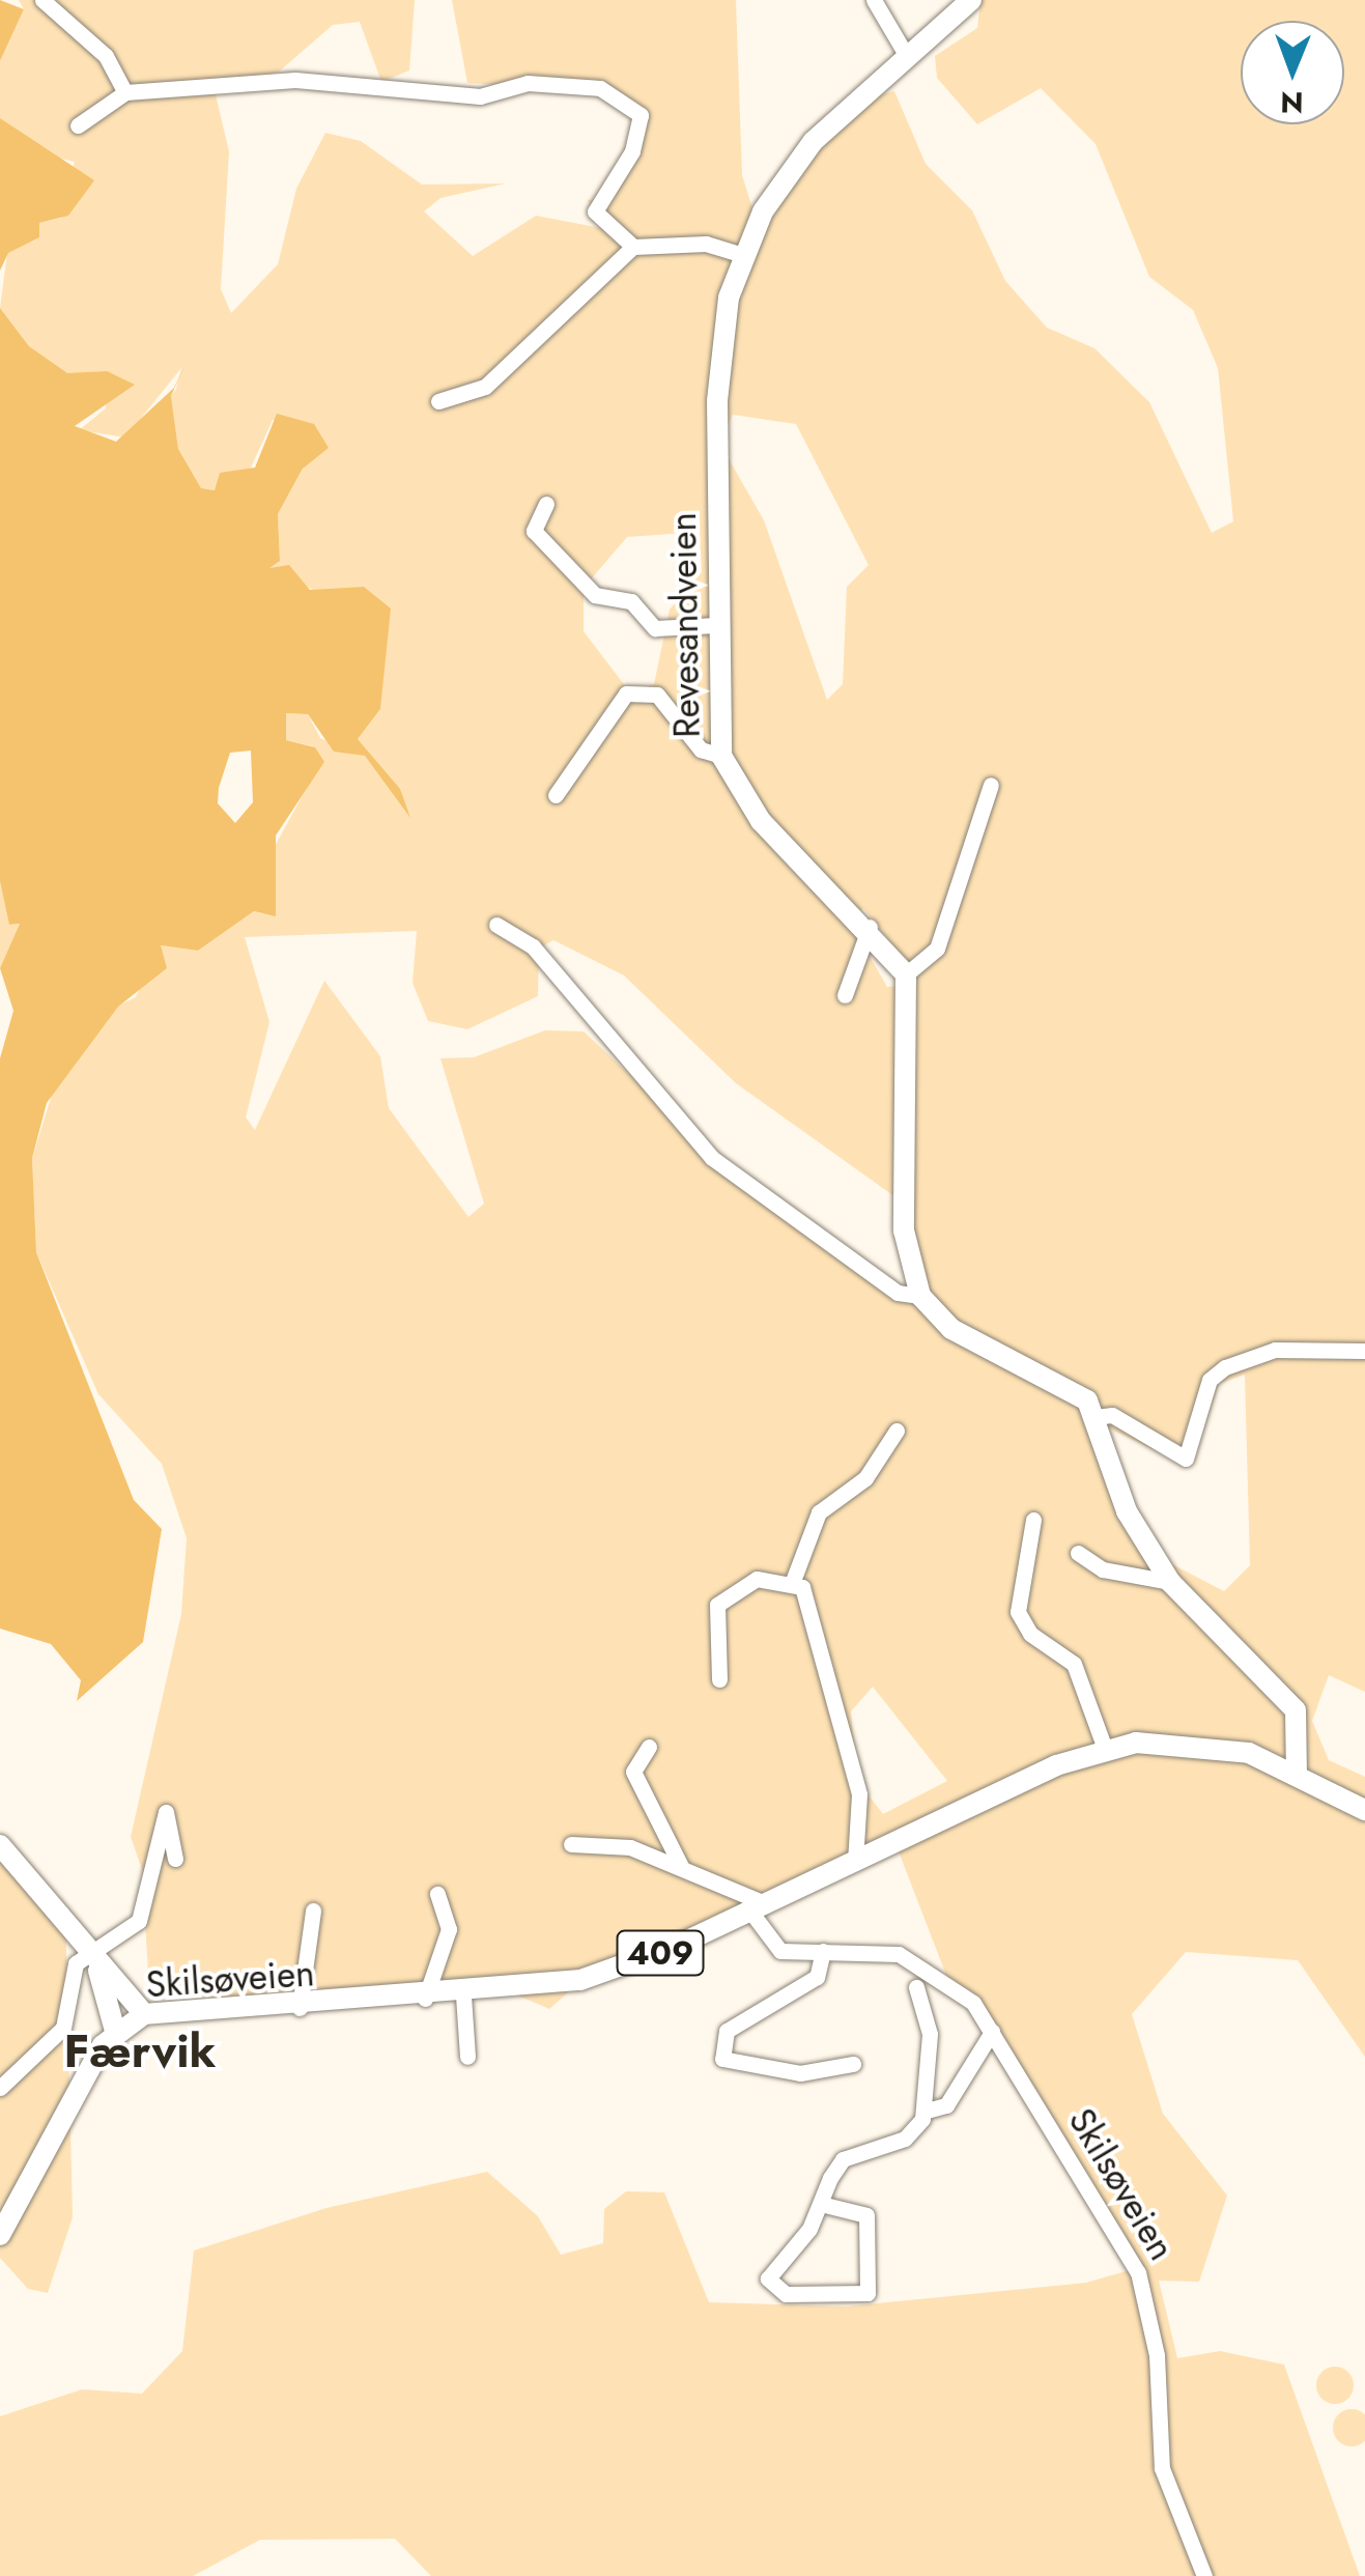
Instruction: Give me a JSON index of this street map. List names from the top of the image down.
{
  "streets": {
    "main road": ["Revesandveien", "409", "Skilsøveien"]
  },
  "districts": ["Færvik"],
  "north": "bottom"
}
